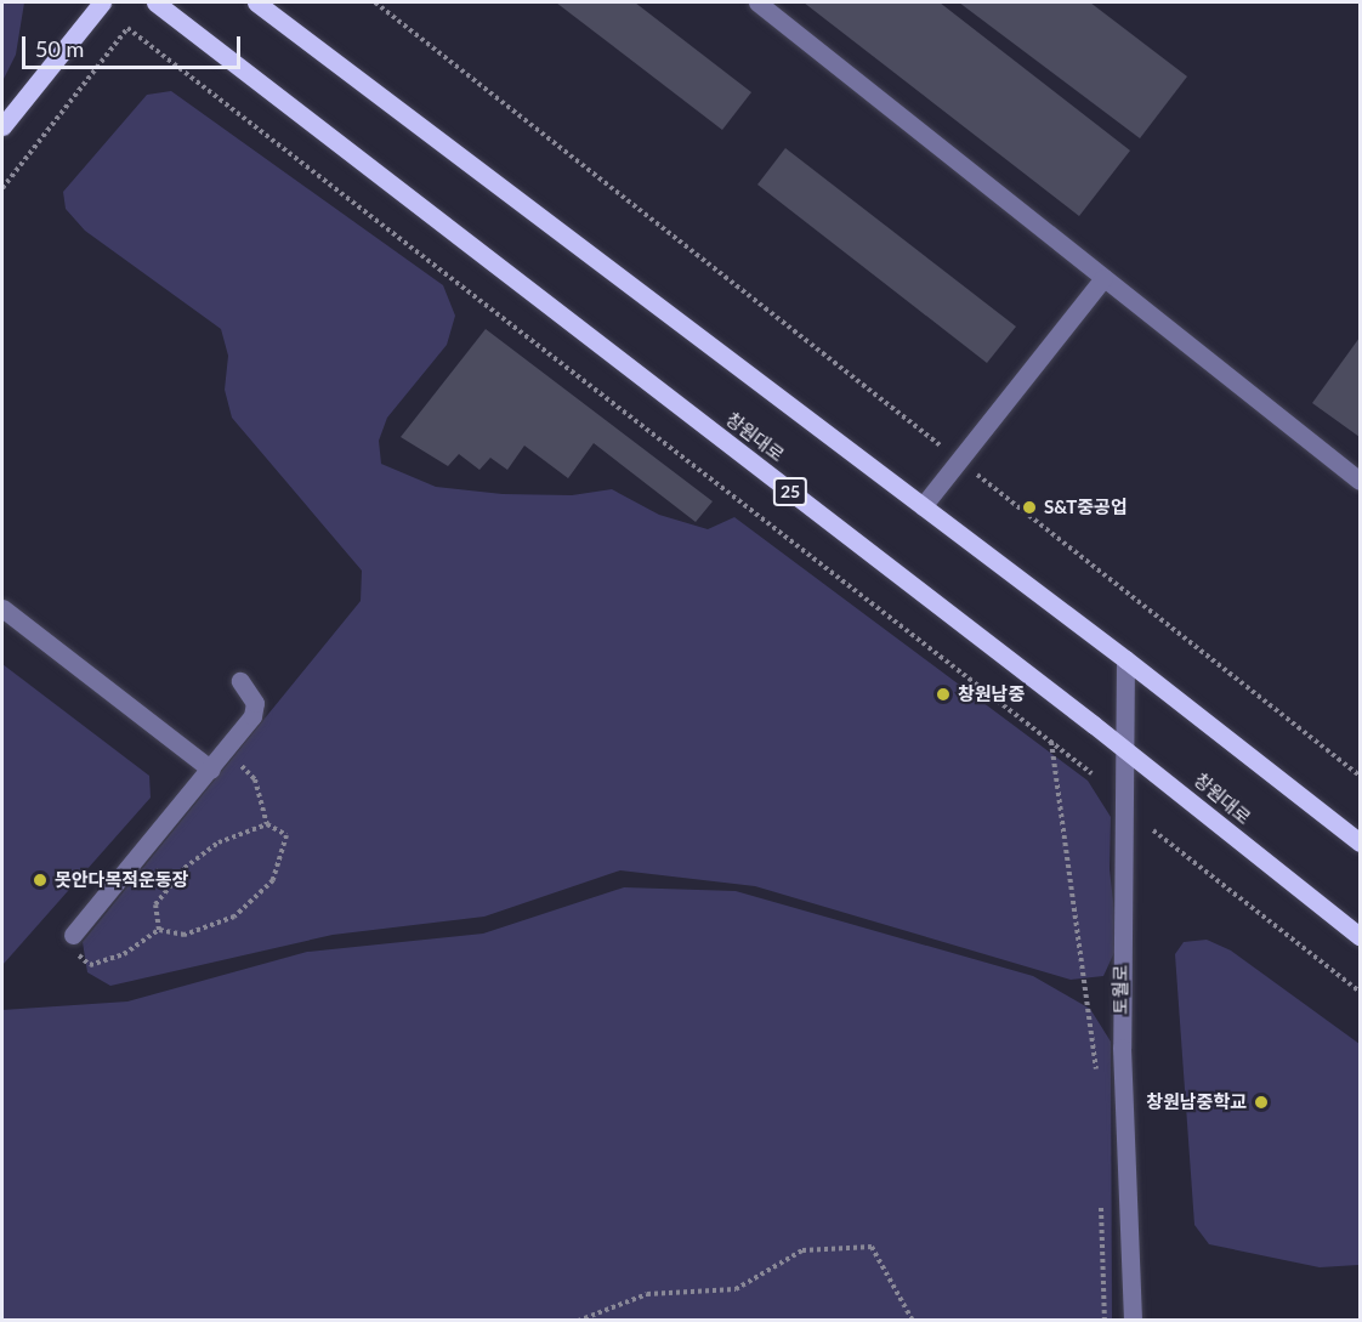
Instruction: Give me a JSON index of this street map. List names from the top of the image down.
{
  "streets": {
    "main road": ["창원대로", "25"],
    "street": ["토월로"]
  },
  "crossings": [
    ["창원대로", "토월로"]
  ],
  "places": [
    "S&T중공업",
    "창원남중",
    "못안다목적운동장",
    "창원남중학교"
  ],
  "scale_bar": "50 m"
}
